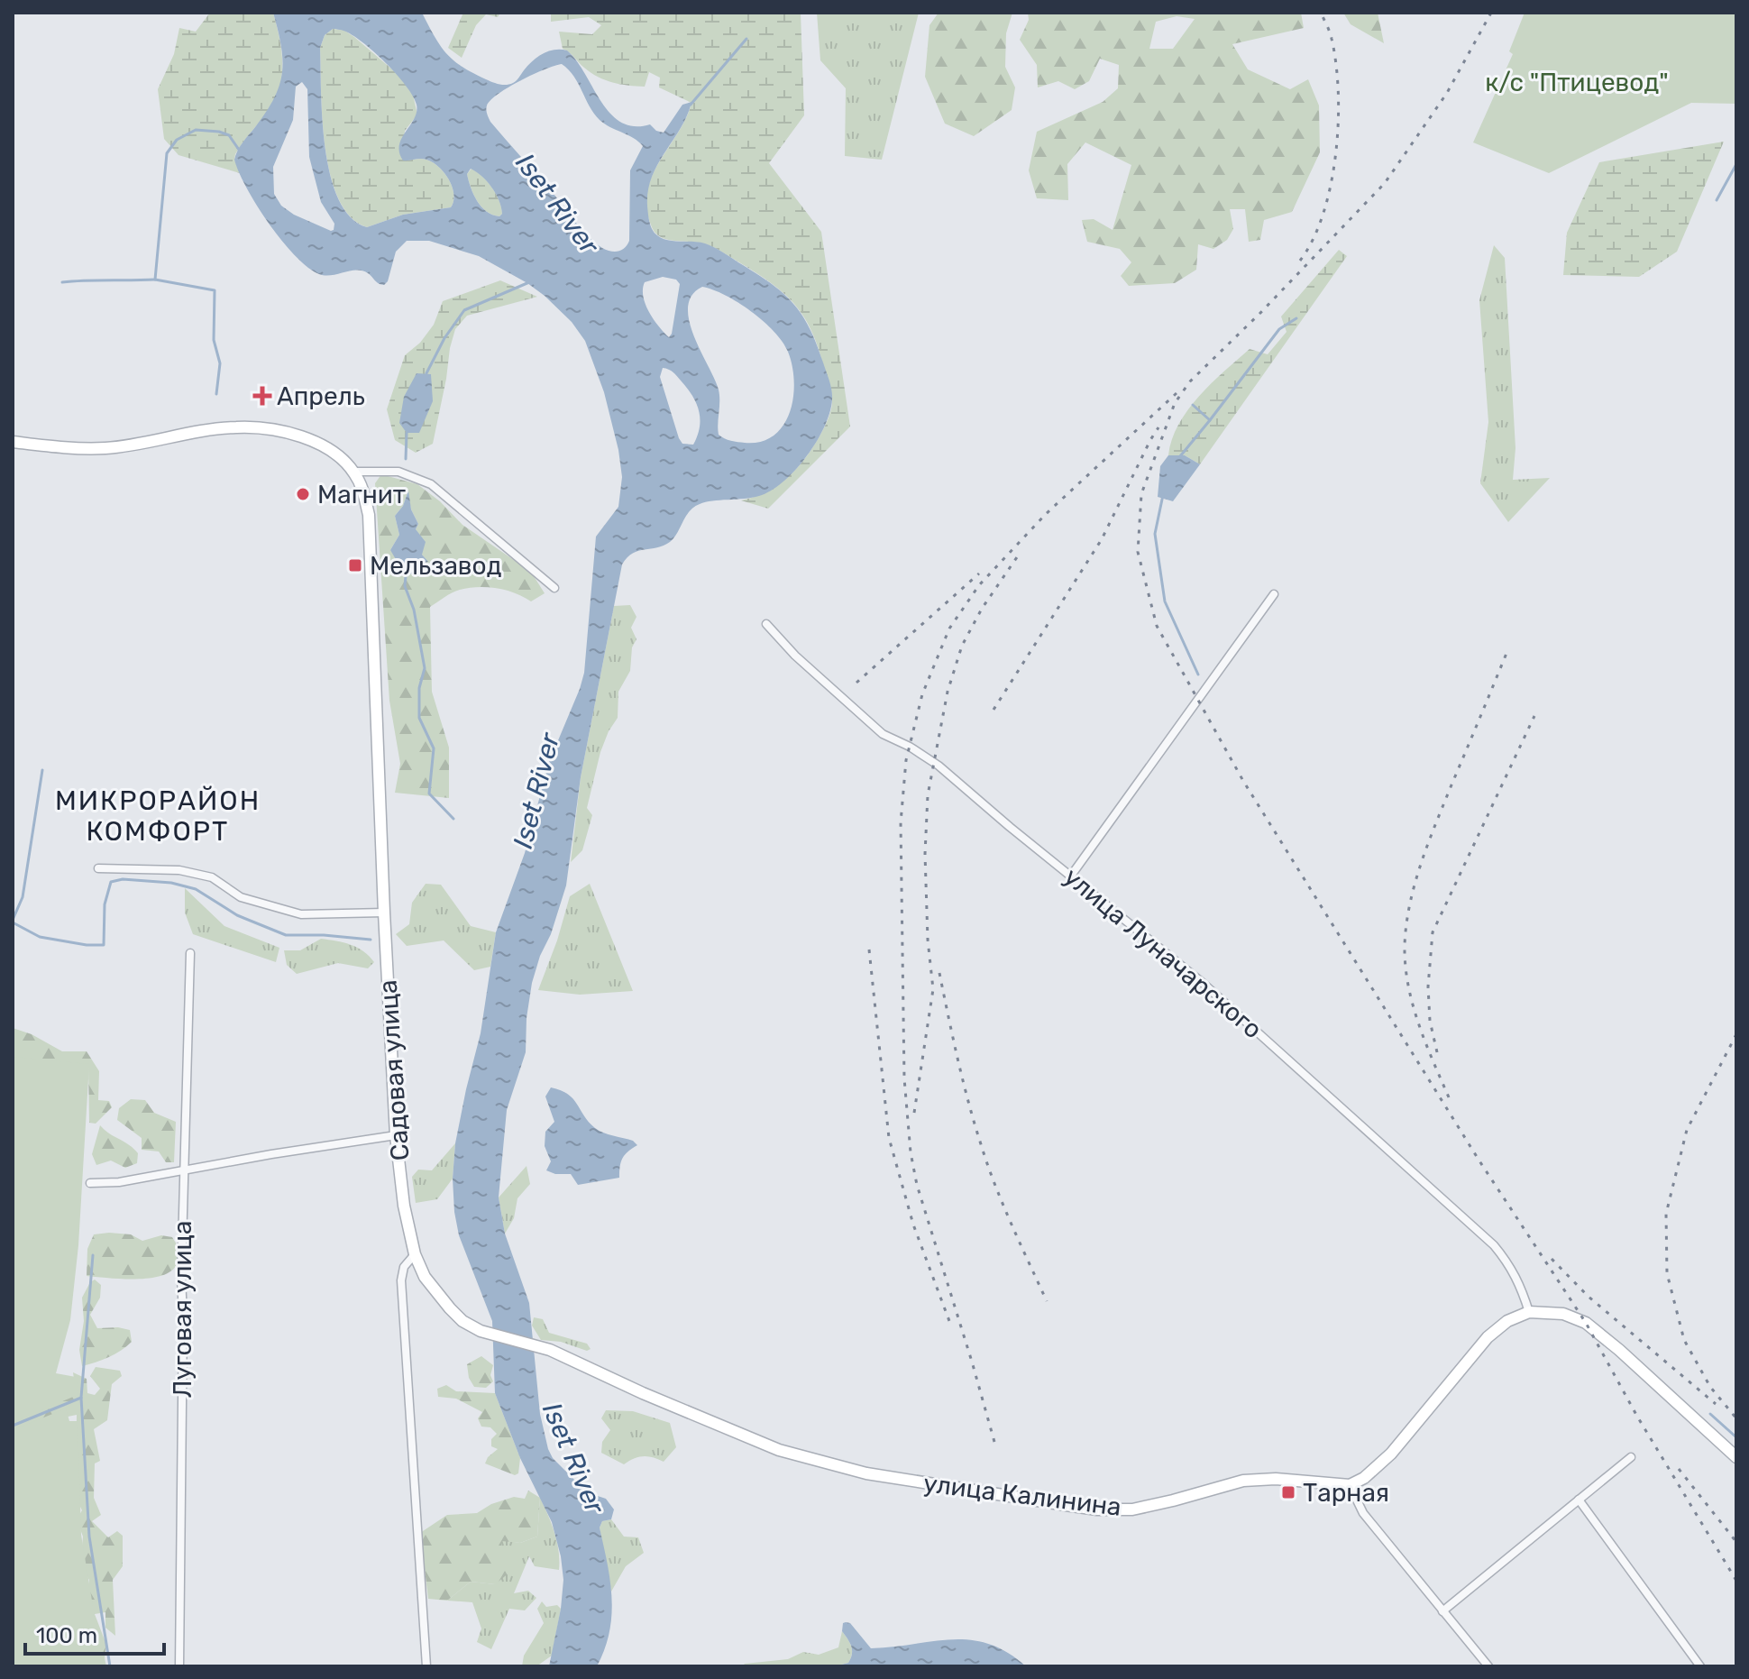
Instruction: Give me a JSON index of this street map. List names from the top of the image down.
{
  "streets": {
    "main road": ["Садовая улица", "улица Калинина"],
    "street": ["улица Луначарского", "Луговая улица"]
  },
  "crossings": [
    ["Садовая улица", "улица Калинина"]
  ],
  "districts": ["МИКРОРАЙОН КОМФОРТ"],
  "water": ["Iset River"],
  "parks": ["к/с \"Птицевод\""],
  "places": {
    "health": ["Апрель"],
    "other": ["Магнит"],
    "transit": ["Мельзавод", "Тарная"]
  },
  "scale_bar": "100 m"
}
